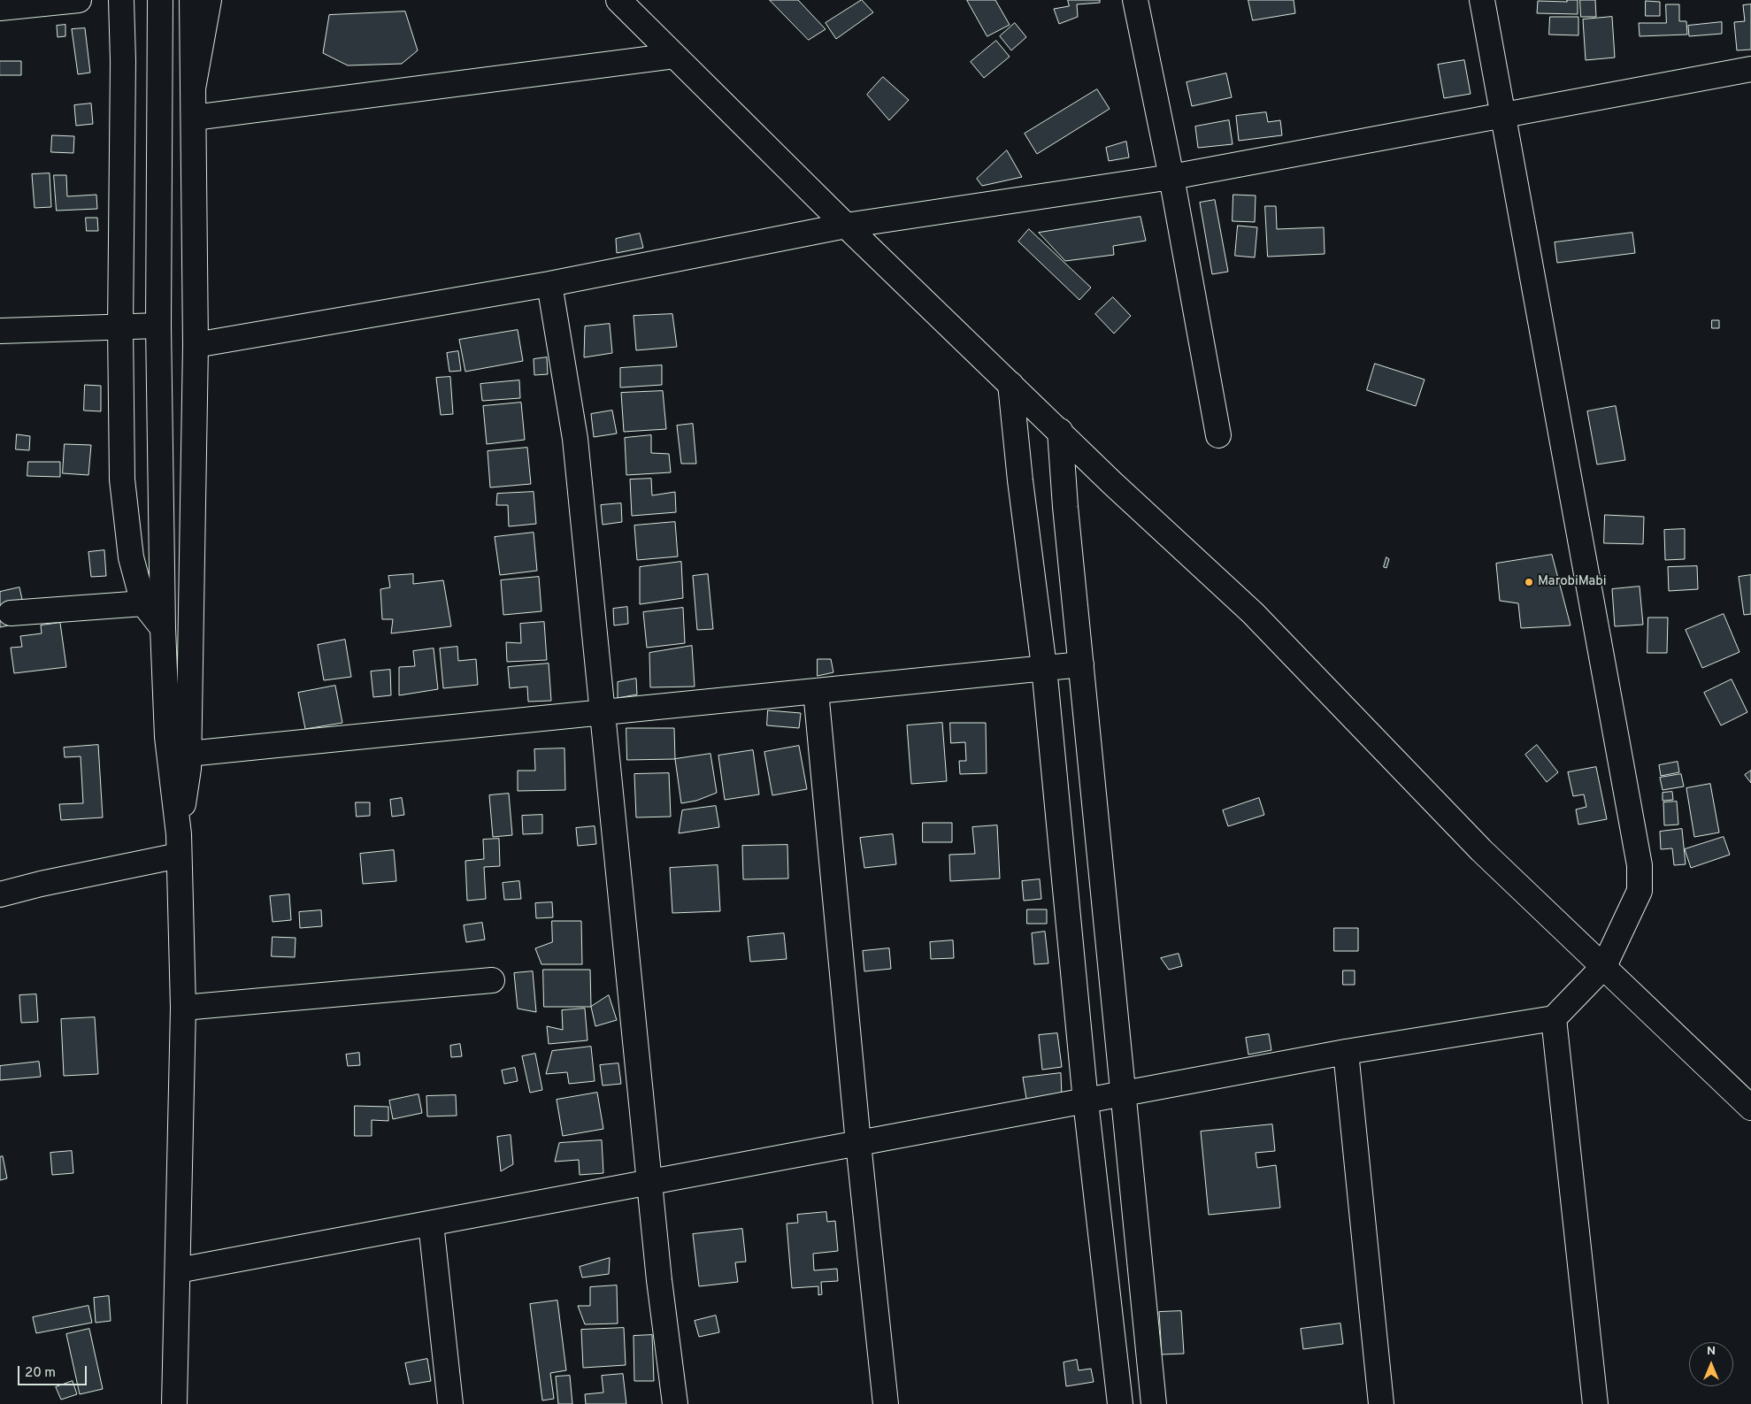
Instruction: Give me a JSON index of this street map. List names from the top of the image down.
{
  "places": ["MarobiMabi"],
  "scale_bar": "20 m",
  "north": "top"
}
